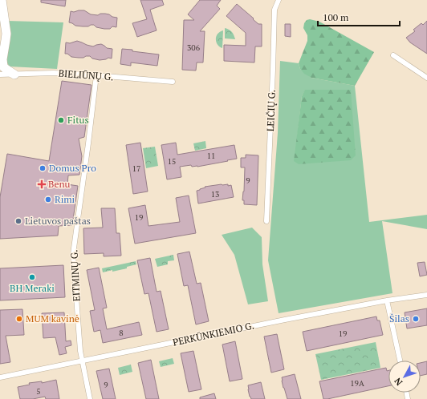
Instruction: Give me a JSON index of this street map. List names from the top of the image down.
{
  "streets": {
    "street": [
      "BIELIŪNŲ G.",
      "LEIČIŲ G.",
      "EITMINŲ G.",
      "PERKŪNKIEMIO G."
    ]
  },
  "crossings": [
    ["BIELIŪNŲ G.", "EITMINŲ G."],
    ["EITMINŲ G.", "PERKŪNKIEMIO G."]
  ],
  "places": {
    "other": [
      "Fitus",
      "Domus Pro",
      "Rimi",
      "Lietuvos paštas",
      "BH Meraki",
      "MUM kavinė",
      "Šilas"
    ],
    "health": ["Benu"]
  },
  "house_numbers": [
    "306",
    "11",
    "15",
    "17",
    "9",
    "13",
    "19",
    "8",
    "19",
    "19A",
    "9",
    "5"
  ],
  "scale_bar": "100 m",
  "north": "bottom left"
}
